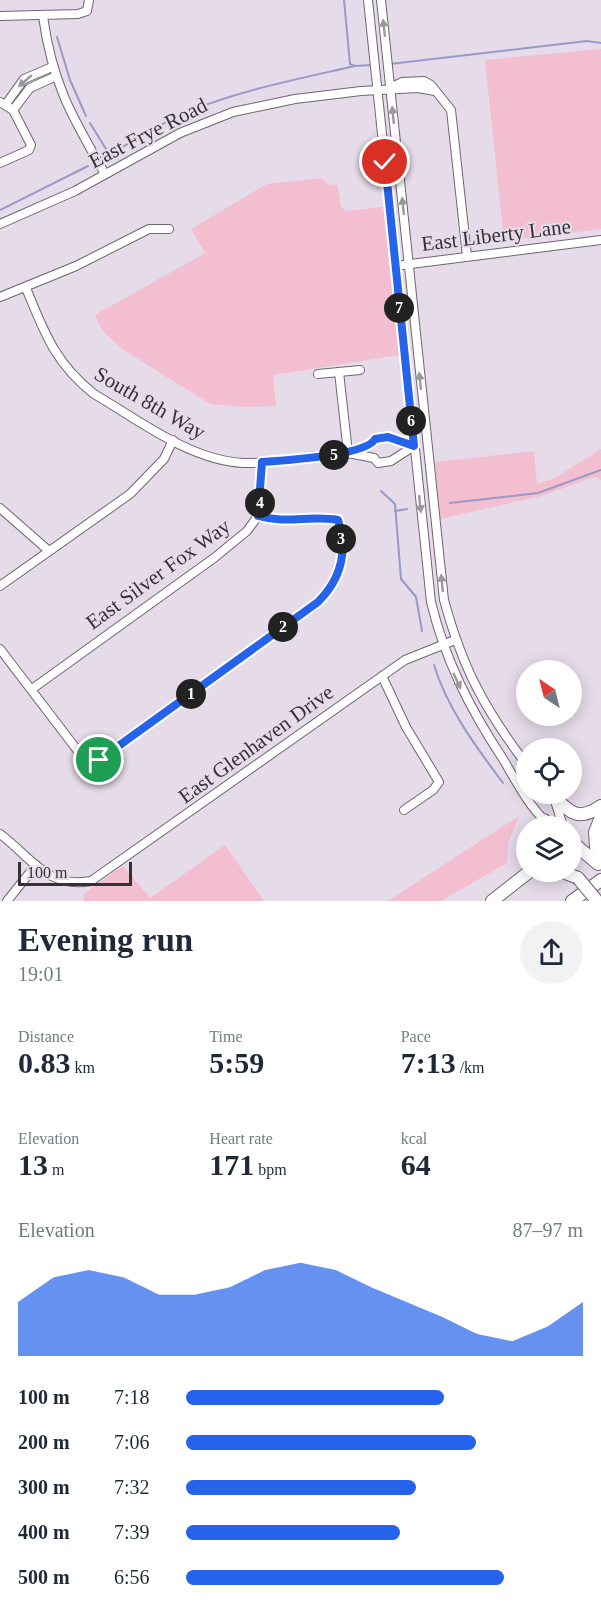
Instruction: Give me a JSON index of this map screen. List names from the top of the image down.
{
  "streets": {
    "street": [
      "East Frye Road",
      "East Liberty Lane",
      "South 8th Way",
      "East Silver Fox Way",
      "East Glenhaven Drive"
    ]
  },
  "crossings": [
    ["East Frye Road", "East Liberty Lane"],
    ["South 8th Way", "East Silver Fox Way"]
  ],
  "scale_bar": "100 m",
  "north": "top left",
  "page": {
    "pins": [
      "7",
      "6",
      "5",
      "4",
      "3",
      "2",
      "1"
    ],
    "scale": "100 m",
    "heading": ["Evening run", "19:01"],
    "stats": [
      ["Distance", "0.83 km"],
      ["Time", "5:59"],
      ["Pace", "7:13 /km"],
      ["Elevation", "13 m"],
      ["Heart rate", "171 bpm"],
      ["kcal", "64"]
    ],
    "chart": ["Elevation", "87–97 m"],
    "list": [
      {
        "name": "100 m",
        "note": "7:18"
      },
      {
        "name": "200 m",
        "note": "7:06"
      },
      {
        "name": "300 m",
        "note": "7:32"
      },
      {
        "name": "400 m",
        "note": "7:39"
      },
      {
        "name": "500 m",
        "note": "6:56"
      }
    ]
  }
}
